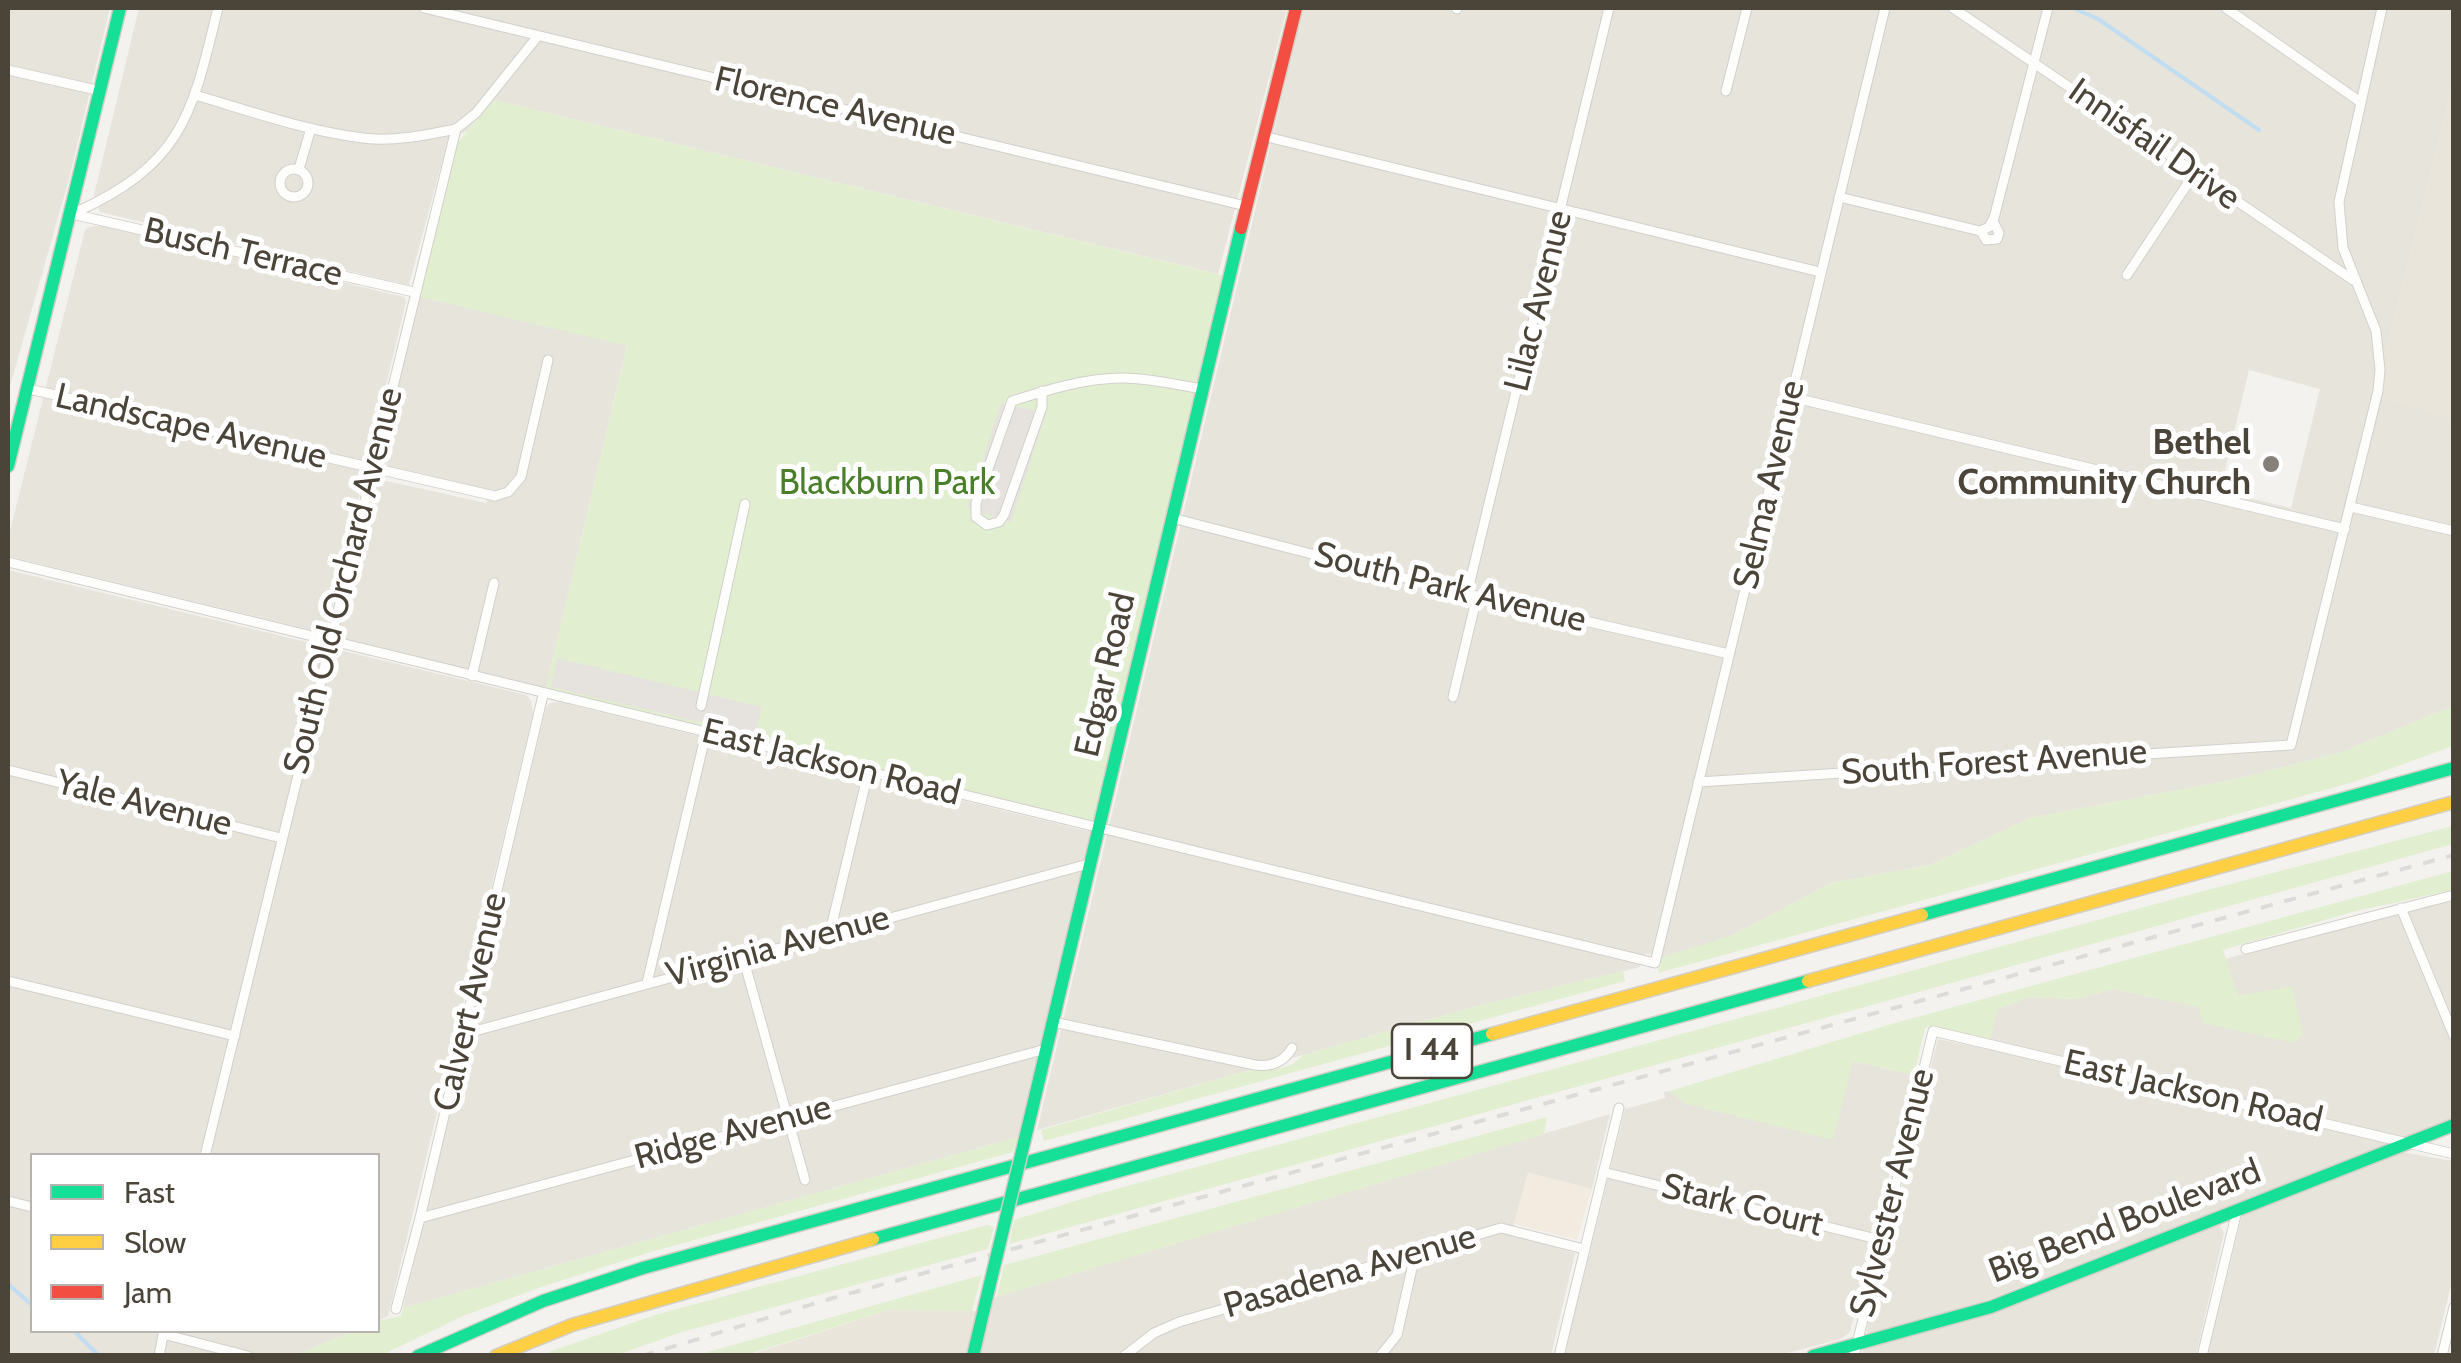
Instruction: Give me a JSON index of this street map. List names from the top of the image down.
{
  "streets": {
    "main road": ["Edgar Road", "I 44", "Big Bend Boulevard"],
    "street": [
      "Florence Avenue",
      "Innisfail Drive",
      "Busch Terrace",
      "Lilac Avenue",
      "Landscape Avenue",
      "Selma Avenue",
      "South Old Orchard Avenue",
      "South Park Avenue",
      "East Jackson Road",
      "South Forest Avenue",
      "Yale Avenue",
      "Virginia Avenue",
      "Calvert Avenue",
      "Ridge Avenue",
      "Sylvester Avenue",
      "Stark Court",
      "Pasadena Avenue"
    ]
  },
  "crossings": [
    ["Florence Avenue", "Edgar Road"],
    ["Busch Terrace", "South Old Orchard Avenue"],
    ["Lilac Avenue", "South Park Avenue"],
    ["Landscape Avenue", "South Old Orchard Avenue"],
    ["Selma Avenue", "South Park Avenue"],
    ["Selma Avenue", "East Jackson Road"],
    ["Selma Avenue", "South Forest Avenue"],
    ["South Old Orchard Avenue", "East Jackson Road"],
    ["South Old Orchard Avenue", "Yale Avenue"],
    ["South Park Avenue", "Edgar Road"],
    ["Edgar Road", "East Jackson Road"],
    ["Edgar Road", "Virginia Avenue"],
    ["Edgar Road", "Ridge Avenue"],
    ["East Jackson Road", "Calvert Avenue"],
    ["East Jackson Road", "Sylvester Avenue"],
    ["East Jackson Road", "Big Bend Boulevard"],
    ["Virginia Avenue", "Calvert Avenue"],
    ["Calvert Avenue", "Ridge Avenue"],
    ["Sylvester Avenue", "Stark Court"],
    ["Sylvester Avenue", "Big Bend Boulevard"]
  ],
  "parks": ["Blackburn Park"],
  "places": ["Bethel Community Church"],
  "legend": ["Fast", "Slow", "Jam"]
}
